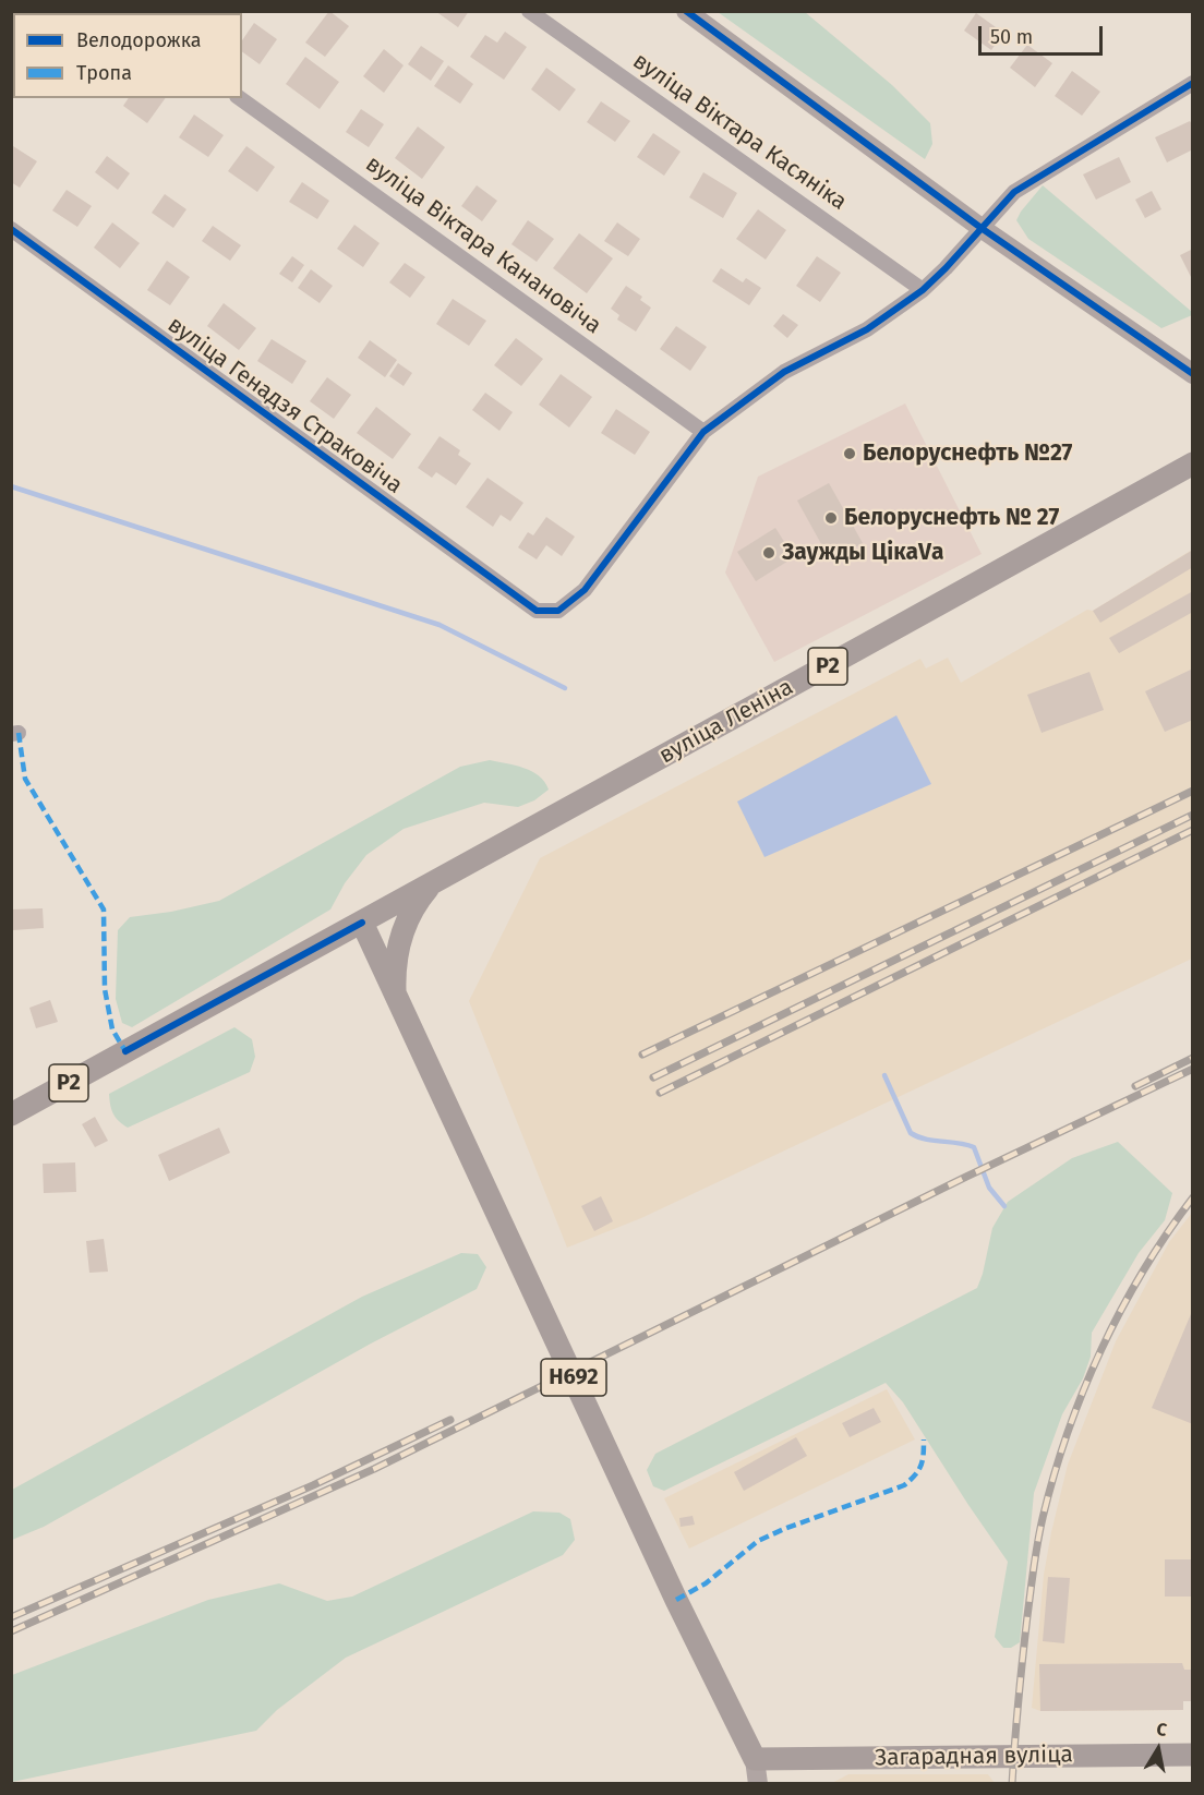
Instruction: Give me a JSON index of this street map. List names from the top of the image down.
{
  "streets": {
    "main road": [
      "Р2",
      "вуліца Леніна",
      "Н692",
      "Загарадная вуліца"
    ],
    "street": ["вуліца Віктара Касяніка", "вуліца Віктара Канановіча", "вуліца Генадзя Страковіча"]
  },
  "crossings": [
    ["вуліца Віктара Канановіча", "вуліца Генадзя Страковіча"],
    ["Р2", "вуліца Леніна"],
    ["Р2", "Н692"],
    ["вуліца Леніна", "Н692"],
    ["Н692", "Загарадная вуліца"]
  ],
  "places": ["Белоруснефть №27", "Белоруснефть № 27", "Заужды ЦікаVа"],
  "legend": ["Велодорожка", "Тропа"],
  "scale_bar": "50 m",
  "north": "top"
}
